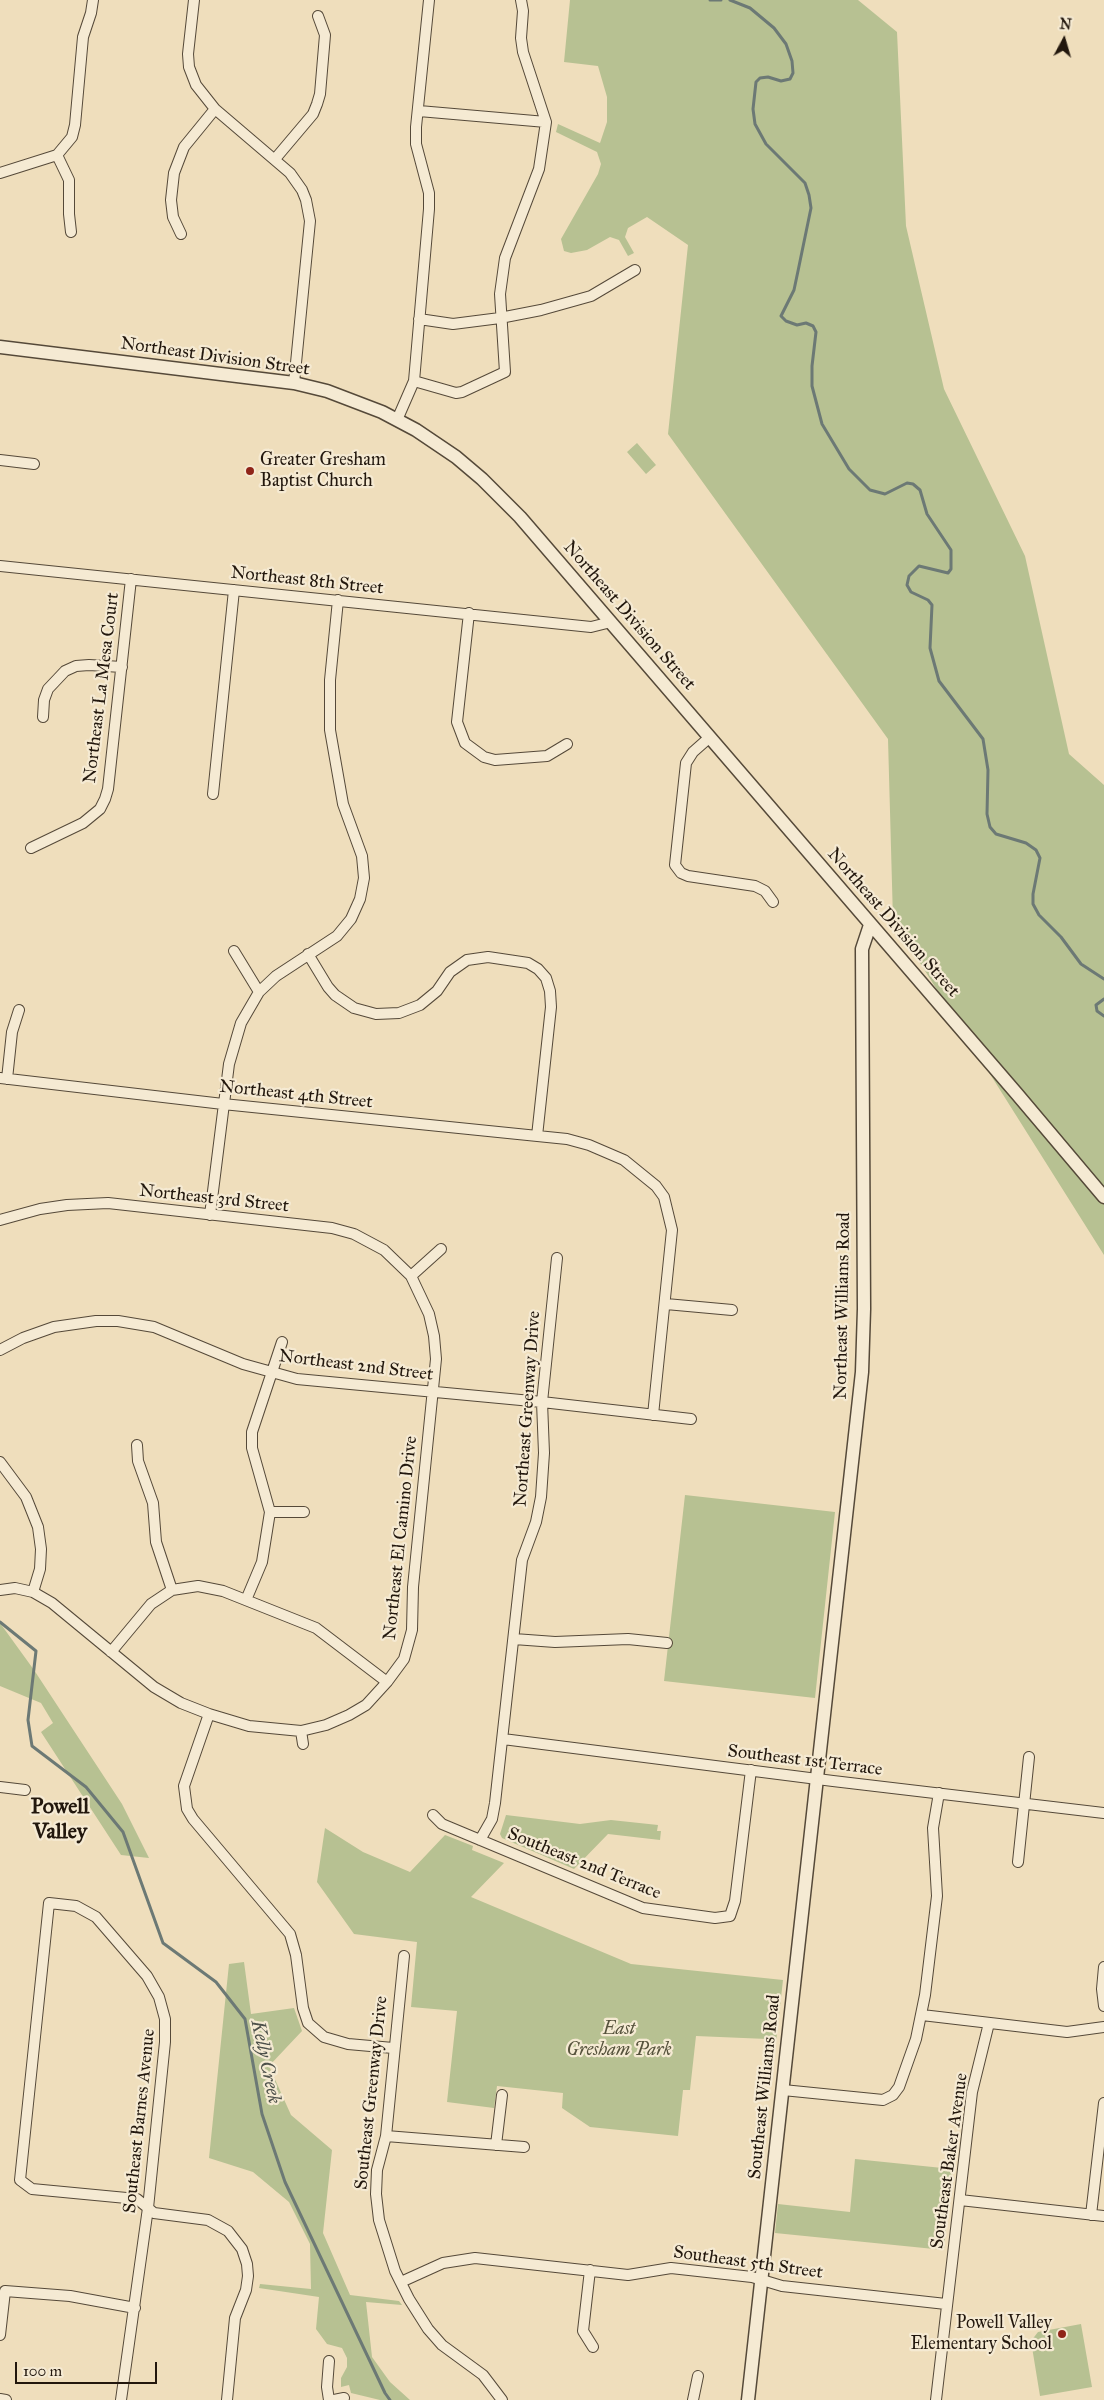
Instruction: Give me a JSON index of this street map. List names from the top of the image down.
{
  "streets": {
    "street": [
      "Northeast Division Street",
      "Northeast 8th Street",
      "Northeast La Mesa Court",
      "Northeast 4th Street",
      "Northeast 3rd Street",
      "Northeast Williams Road",
      "Northeast 2nd Street",
      "Northeast Greenway Drive",
      "Northeast El Camino Drive",
      "Southeast 1st Terrace",
      "Southeast 2nd Terrace",
      "Southeast Williams Road",
      "Southeast Greenway Drive",
      "Southeast Barnes Avenue",
      "Southeast Baker Avenue",
      "Southeast 5th Street"
    ]
  },
  "crossings": [
    ["Northeast Division Street", "Northeast 8th Street"],
    ["Northeast Division Street", "Northeast Williams Road"],
    ["Northeast 8th Street", "Northeast La Mesa Court"],
    ["Northeast 4th Street", "Northeast 2nd Street"],
    ["Northeast 3rd Street", "Northeast 2nd Street"],
    ["Northeast 3rd Street", "Northeast El Camino Drive"],
    ["Northeast Williams Road", "Southeast 1st Terrace"],
    ["Northeast Williams Road", "Southeast Williams Road"],
    ["Northeast 2nd Street", "Northeast Greenway Drive"],
    ["Northeast 2nd Street", "Northeast El Camino Drive"],
    ["Northeast Greenway Drive", "Southeast 1st Terrace"],
    ["Northeast Greenway Drive", "Southeast 2nd Terrace"],
    ["Southeast 1st Terrace", "Southeast 2nd Terrace"],
    ["Southeast 1st Terrace", "Southeast Williams Road"],
    ["Southeast Williams Road", "Southeast 5th Street"],
    ["Southeast Greenway Drive", "Southeast 5th Street"],
    ["Southeast Baker Avenue", "Southeast 5th Street"]
  ],
  "districts": ["Powell Valley"],
  "water": ["Kelly Creek"],
  "parks": ["East Gresham Park"],
  "places": ["Greater Gresham Baptist Church", "Powell Valley Elementary School"],
  "scale_bar": "100 m",
  "north": "top"
}
